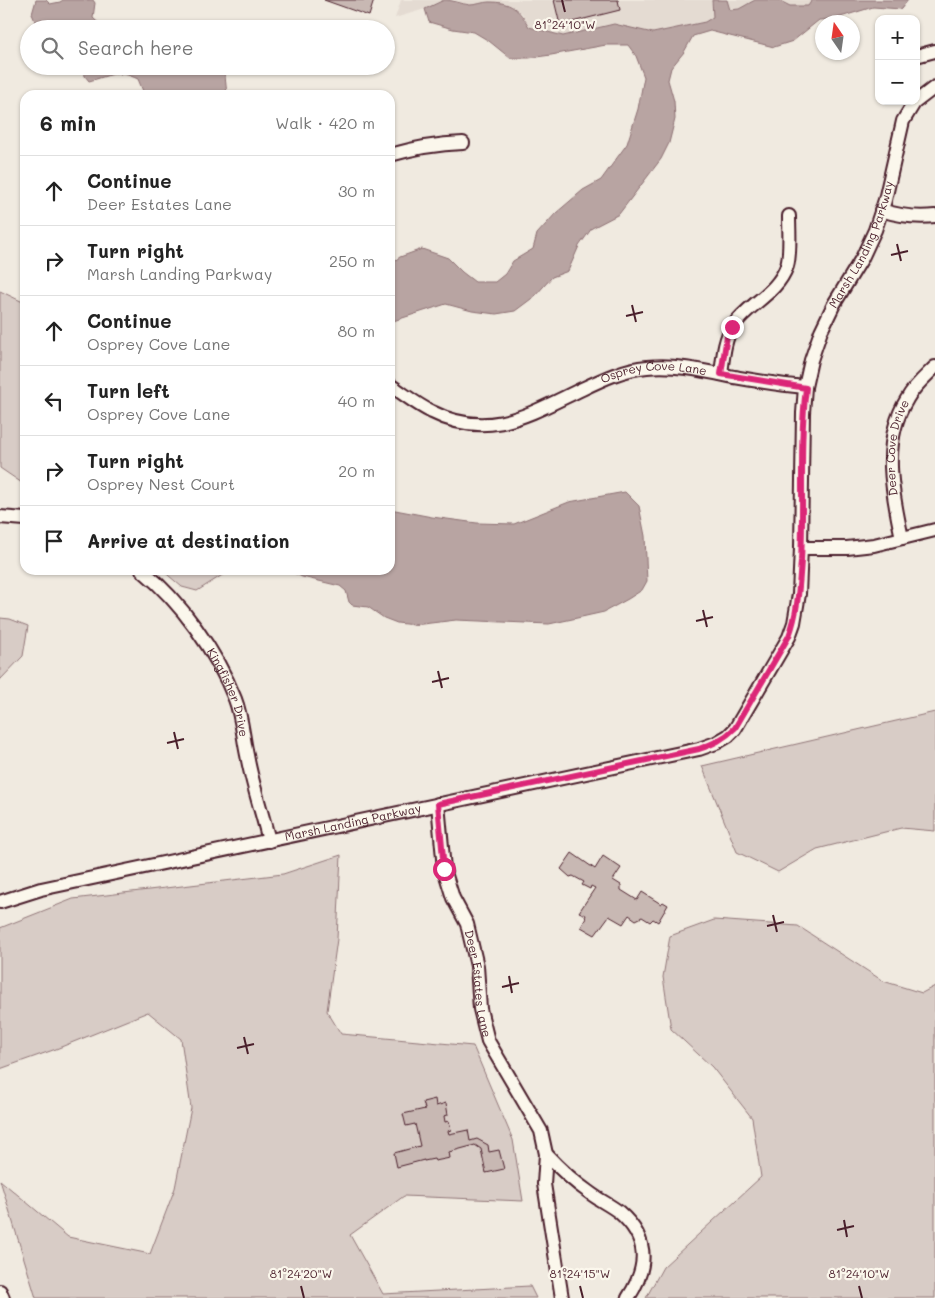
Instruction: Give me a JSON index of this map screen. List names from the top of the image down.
{
  "streets": {
    "street": [
      "Marsh Landing Parkway",
      "Osprey Cove Lane",
      "Deer Cove Drive",
      "Kingfisher Drive",
      "Deer Estates Lane"
    ]
  },
  "crossings": [
    ["Marsh Landing Parkway", "Osprey Cove Lane"],
    ["Marsh Landing Parkway", "Kingfisher Drive"],
    ["Marsh Landing Parkway", "Deer Estates Lane"]
  ],
  "north": "top",
  "page": {
    "map_buttons": ["+", "−"],
    "search": "Search here",
    "heading": ["6 min", "Walk · 420 m"],
    "list": [
      ["Continue", "Deer Estates Lane", "30 m"],
      ["Turn right", "Marsh Landing Parkway", "250 m"],
      ["Continue", "Osprey Cove Lane", "80 m"],
      ["Turn left", "Osprey Cove Lane", "40 m"],
      ["Turn right", "Osprey Nest Court", "20 m"],
      "Arrive at destination"
    ]
  },
  "coordinates": ["81°24'10\"W", "81°24'20\"W", "81°24'15\"W"]
}
